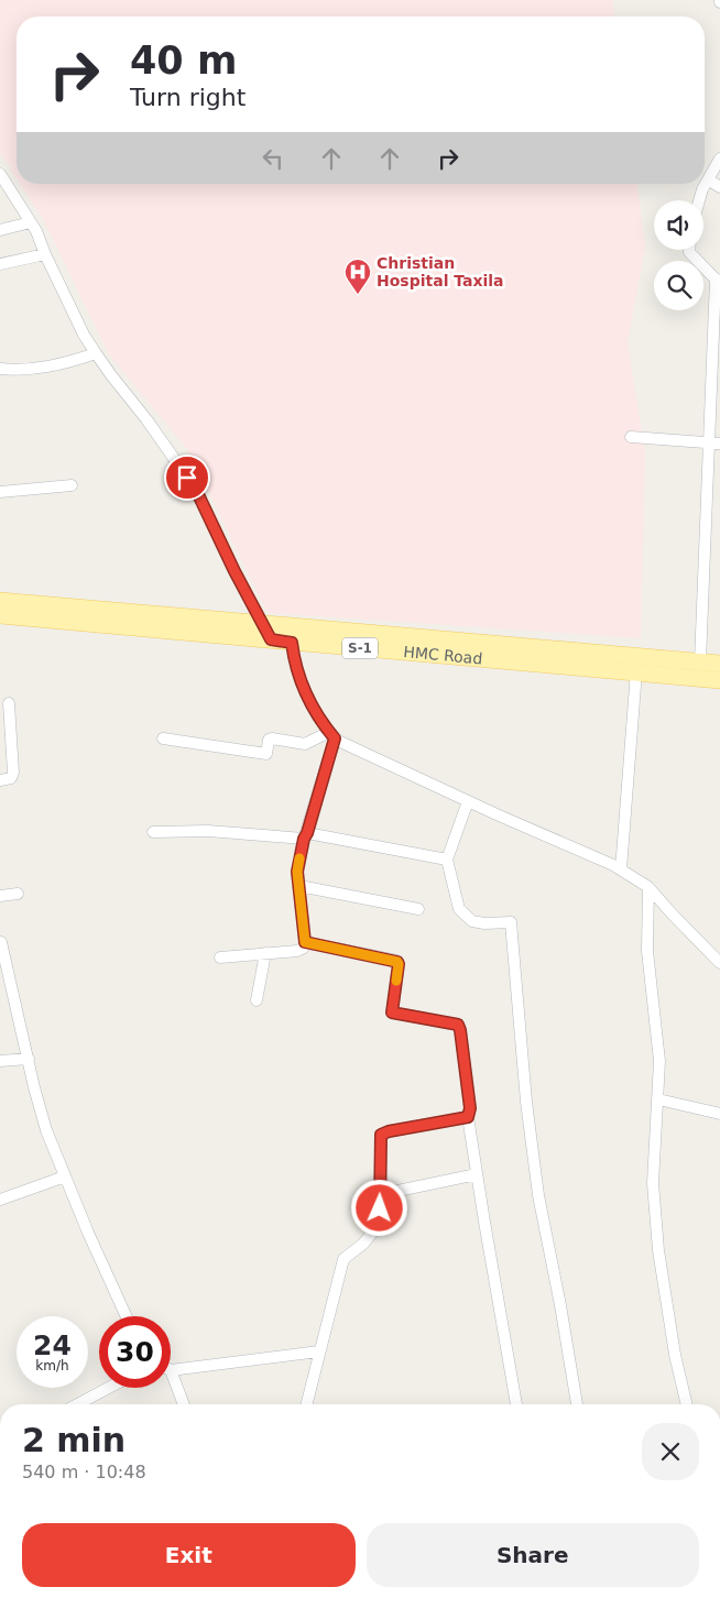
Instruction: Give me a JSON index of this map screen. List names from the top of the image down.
{
  "streets": {
    "main road": ["S-1", "HMC Road"]
  },
  "places": {
    "hospital": ["Christian Hospital Taxila"]
  },
  "page": {
    "turn": ["40 m", "Turn right"],
    "speed": "24 km/h",
    "limit": "30",
    "heading": ["2 min", "540 m · 10:48"],
    "buttons": ["Exit", "Share"]
  }
}
